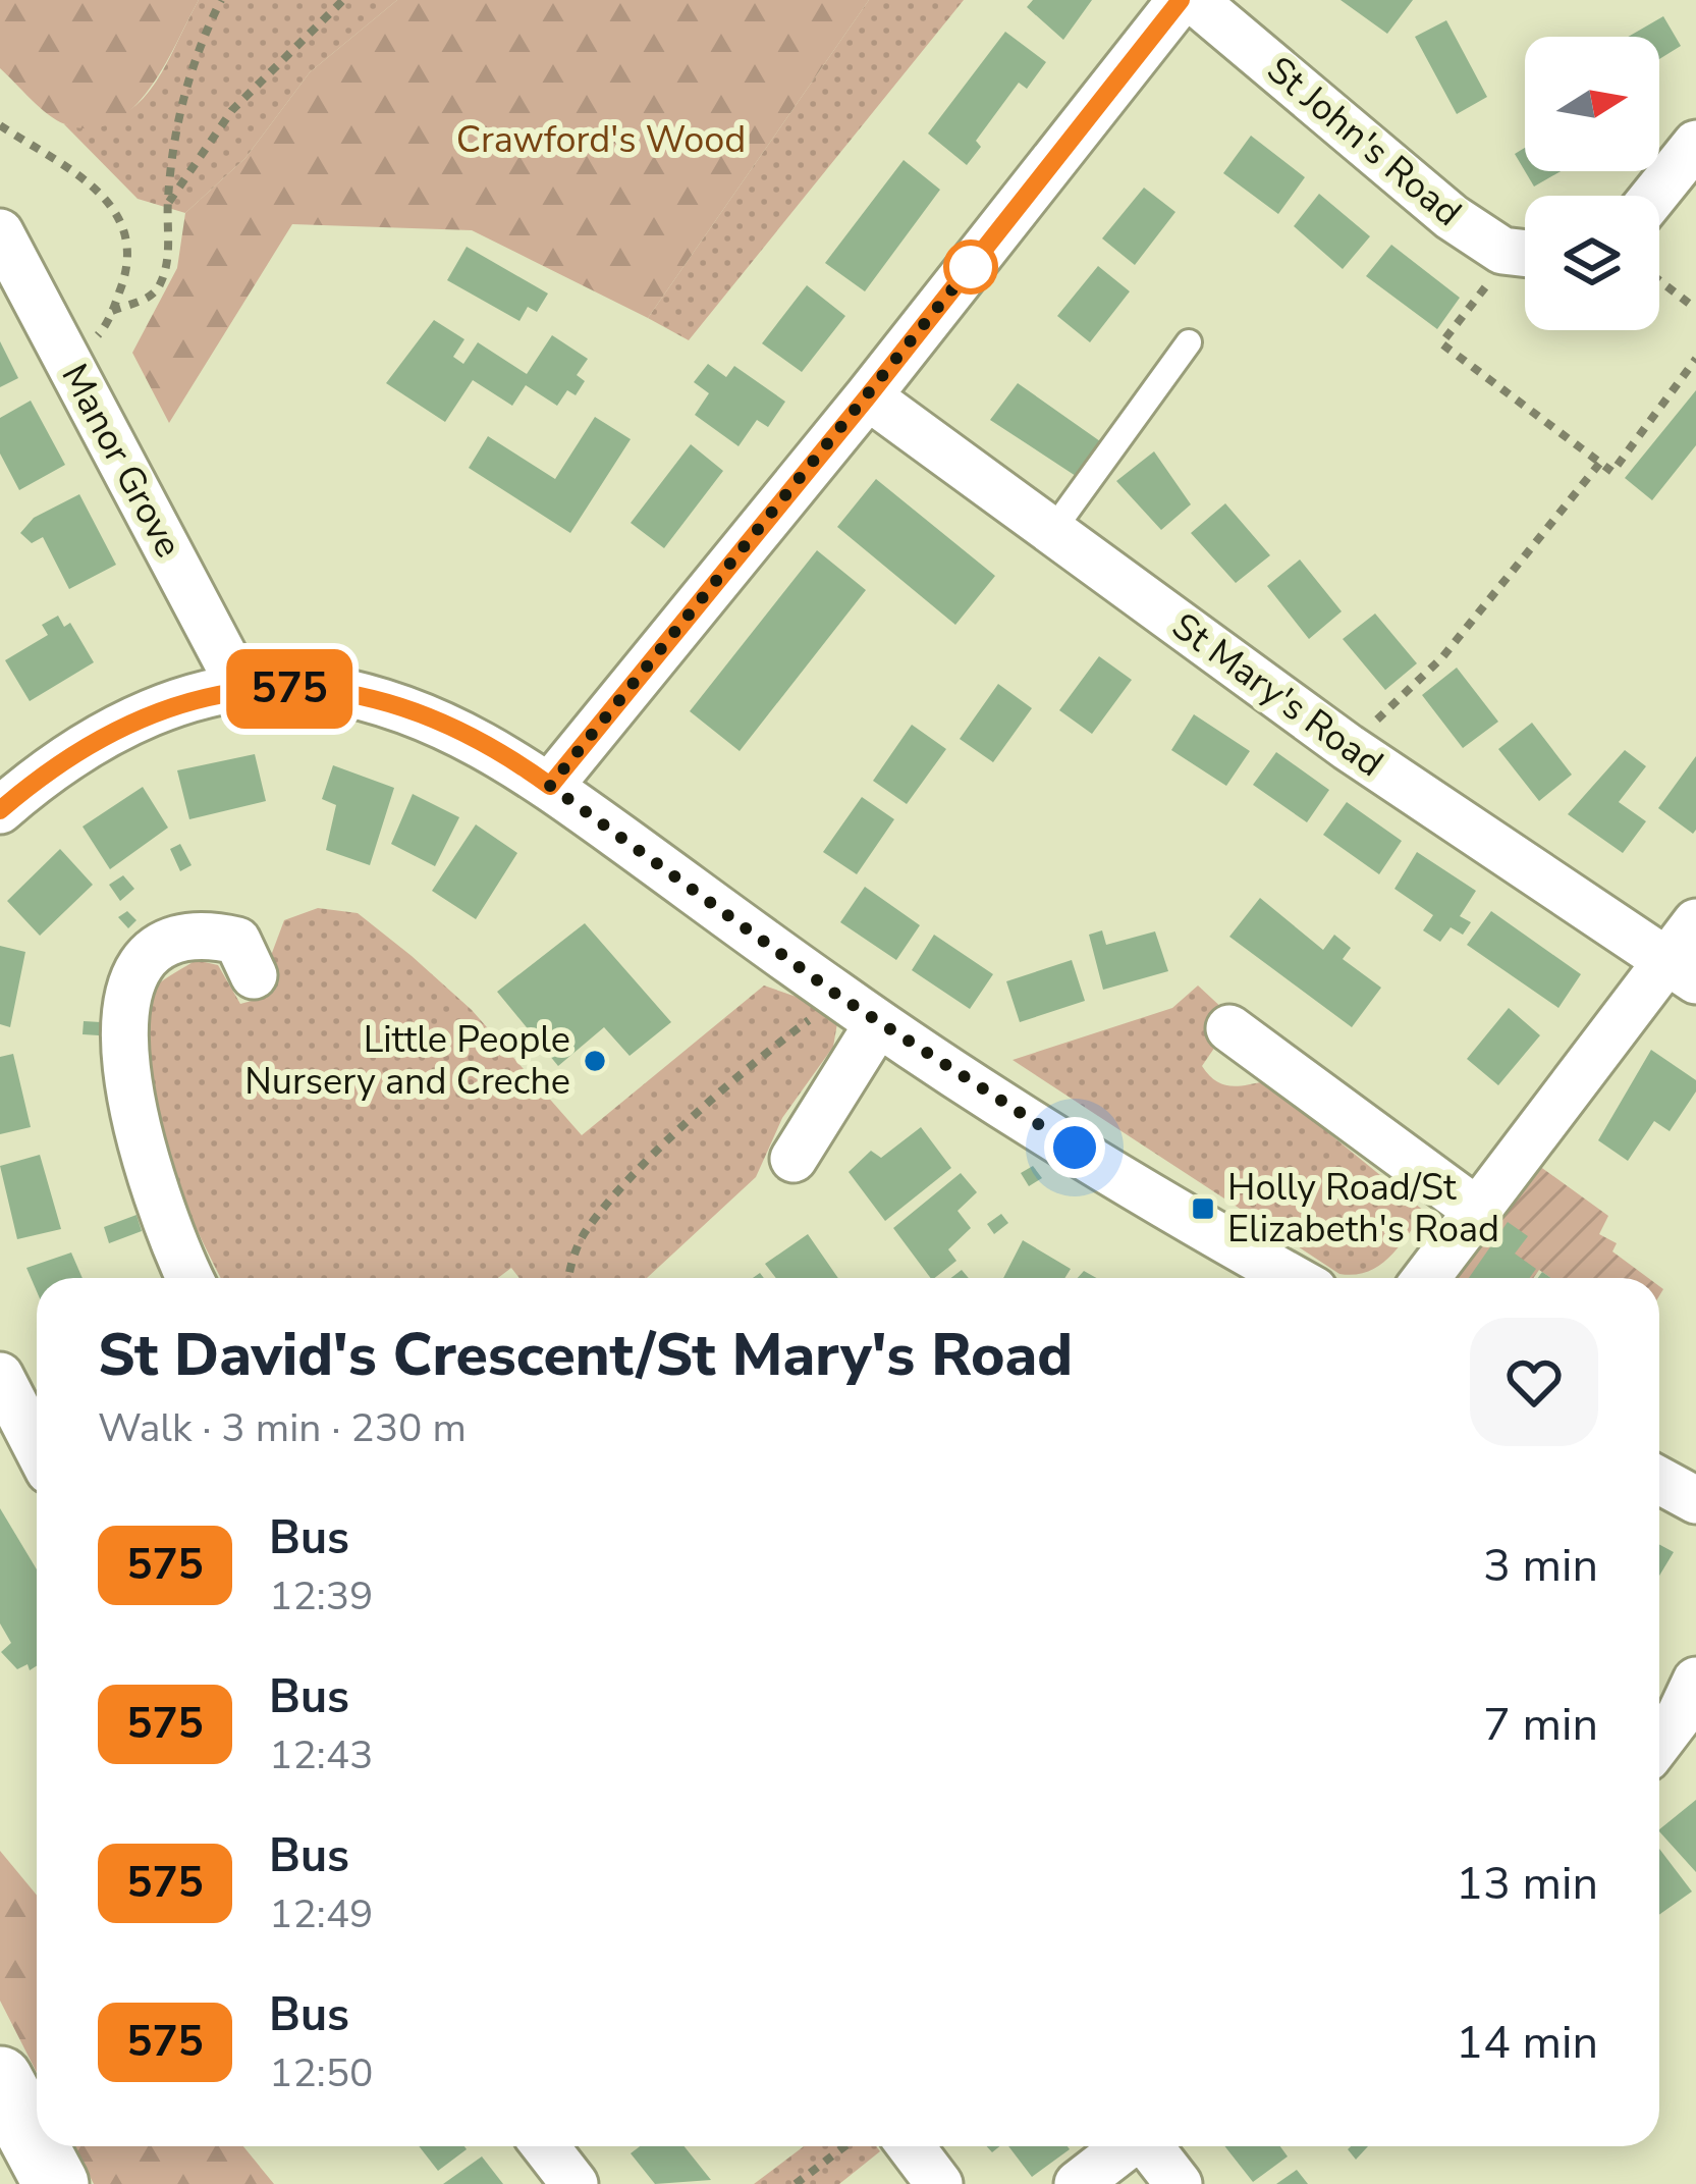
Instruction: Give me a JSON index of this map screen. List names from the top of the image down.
{
  "streets": {
    "street": ["St John's Road", "Manor Grove", "St Mary's Road"]
  },
  "parks": ["Crawford's Wood"],
  "places": {
    "other": ["Little People Nursery and Creche"],
    "transit": ["Holly Road/St Elizabeth's Road"]
  },
  "lines": ["bus line 575"],
  "north": "right",
  "page": {
    "on_map": "575",
    "heading": ["St David's Crescent/St Mary's Road", "Walk · 3 min · 230 m"],
    "list": [
      {
        "mark": "575",
        "name": "Bus",
        "note": "12:39",
        "value": "3 min"
      },
      {
        "mark": "575",
        "name": "Bus",
        "note": "12:43",
        "value": "7 min"
      },
      {
        "mark": "575",
        "name": "Bus",
        "note": "12:49",
        "value": "13 min"
      },
      {
        "mark": "575",
        "name": "Bus",
        "note": "12:50",
        "value": "14 min"
      }
    ]
  }
}
